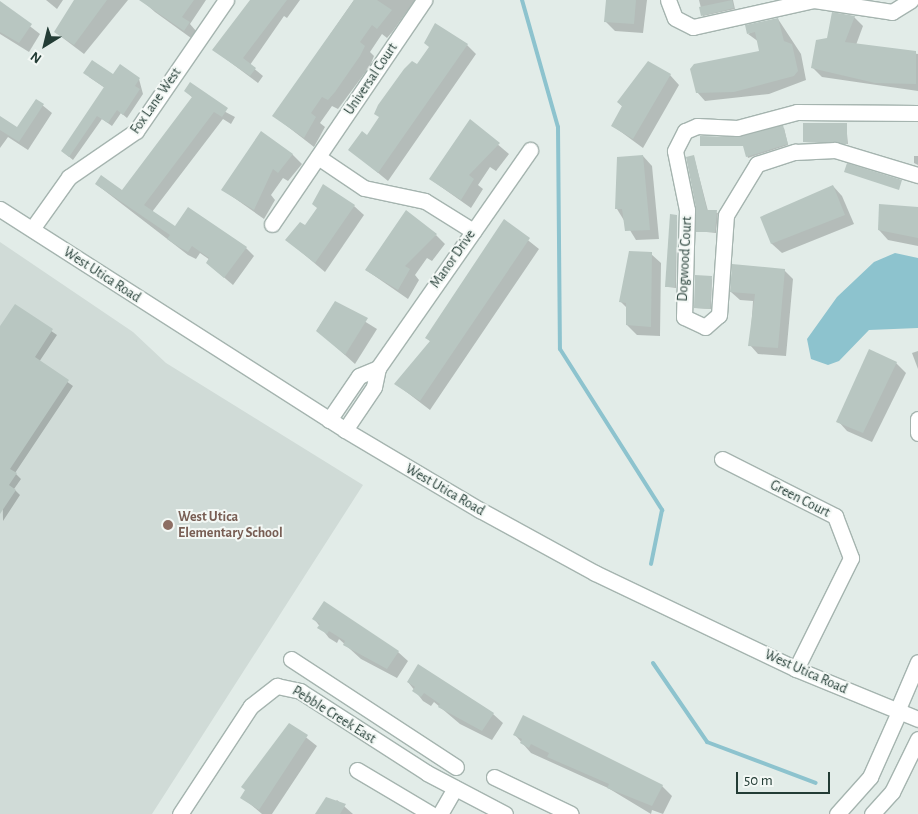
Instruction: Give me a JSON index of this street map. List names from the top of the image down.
{
  "streets": {
    "street": [
      "Universal Court",
      "Fox Lane West",
      "Manor Drive",
      "Dogwood Court",
      "West Utica Road",
      "Green Court",
      "Pebble Creek East"
    ]
  },
  "crossings": [
    ["Fox Lane West", "West Utica Road"],
    ["Manor Drive", "West Utica Road"],
    ["West Utica Road", "Green Court"]
  ],
  "places": ["West Utica Elementary School"],
  "scale_bar": "50 m",
  "north": "bottom left"
}
